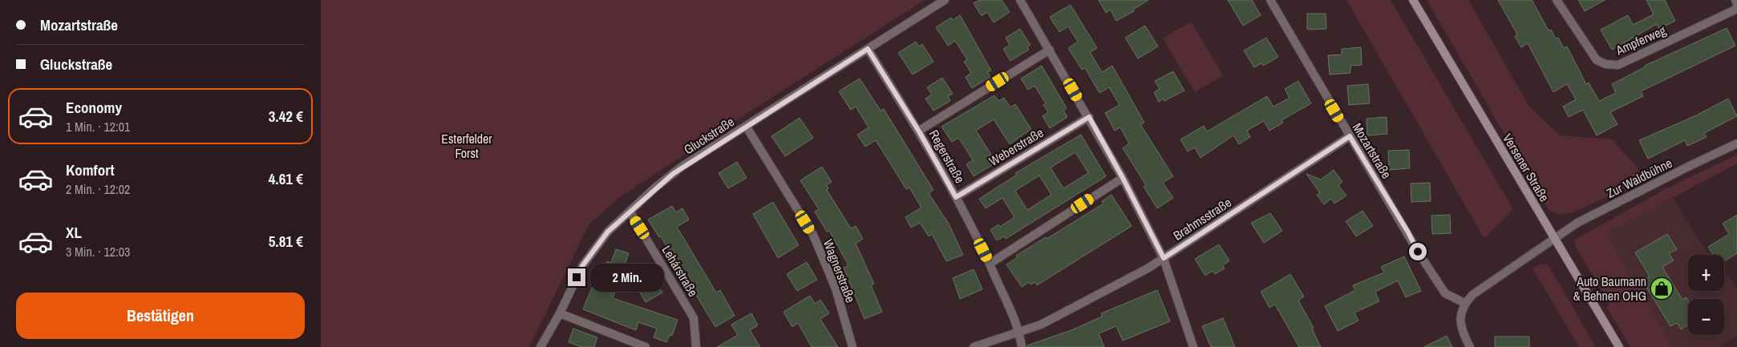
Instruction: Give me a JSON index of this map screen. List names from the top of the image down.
{
  "streets": {
    "street": [
      "Ampferweg",
      "Gluckstraße",
      "Weberstraße",
      "Mozartstraße",
      "Regerstraße",
      "Versener Straße",
      "Zur Waldbühne",
      "Brahmsstraße",
      "Lehárstraße",
      "Wagnerstraße"
    ]
  },
  "crossings": [
    ["Gluckstraße", "Regerstraße"],
    ["Gluckstraße", "Lehárstraße"],
    ["Gluckstraße", "Wagnerstraße"],
    ["Weberstraße", "Regerstraße"],
    ["Mozartstraße", "Brahmsstraße"],
    ["Regerstraße", "Brahmsstraße"],
    ["Versener Straße", "Zur Waldbühne"]
  ],
  "parks": ["Esterfelder Forst"],
  "places": {
    "shop": ["Auto Baumann & Behnen OHG"]
  },
  "page": {
    "banner": ["Mozartstraße", "Gluckstraße"],
    "list": [
      {
        "name": "Economy",
        "note": "1 Min. · 12:01",
        "value": "3.42 €"
      },
      {
        "name": "Komfort",
        "note": "2 Min. · 12:02",
        "value": "4.61 €"
      },
      {
        "name": "XL",
        "note": "3 Min. · 12:03",
        "value": "5.81 €"
      }
    ],
    "map_buttons": ["+", "−"],
    "bubble": "2 Min.",
    "buttons": "Bestätigen"
  }
}
